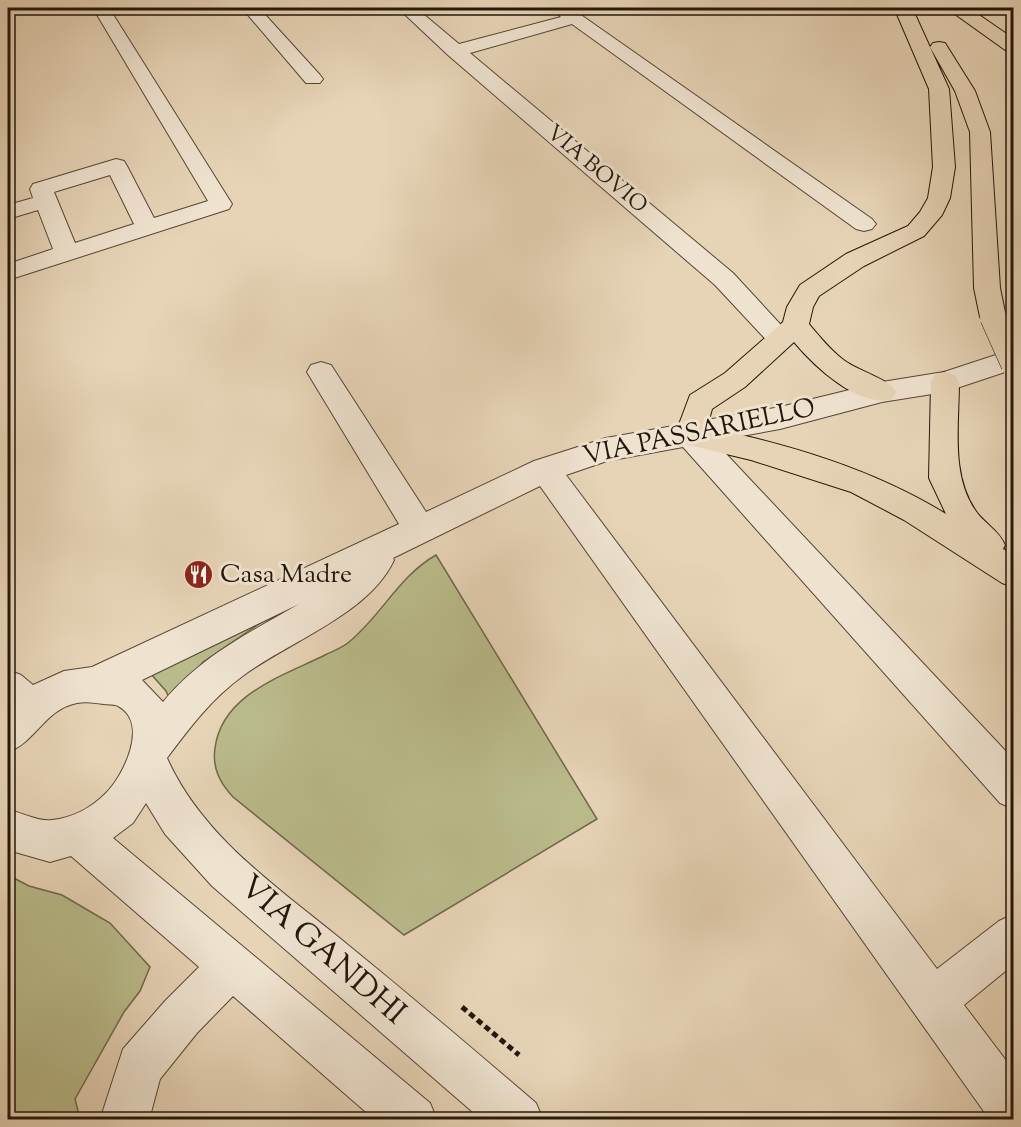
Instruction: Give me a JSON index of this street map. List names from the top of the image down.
{
  "streets": {
    "street": ["VIA BOVIO", "VIA PASSARIELLO", "VIA GANDHI"]
  },
  "crossings": [
    ["VIA PASSARIELLO", "VIA GANDHI"]
  ],
  "places": {
    "restaurant": ["Casa Madre"]
  }
}
